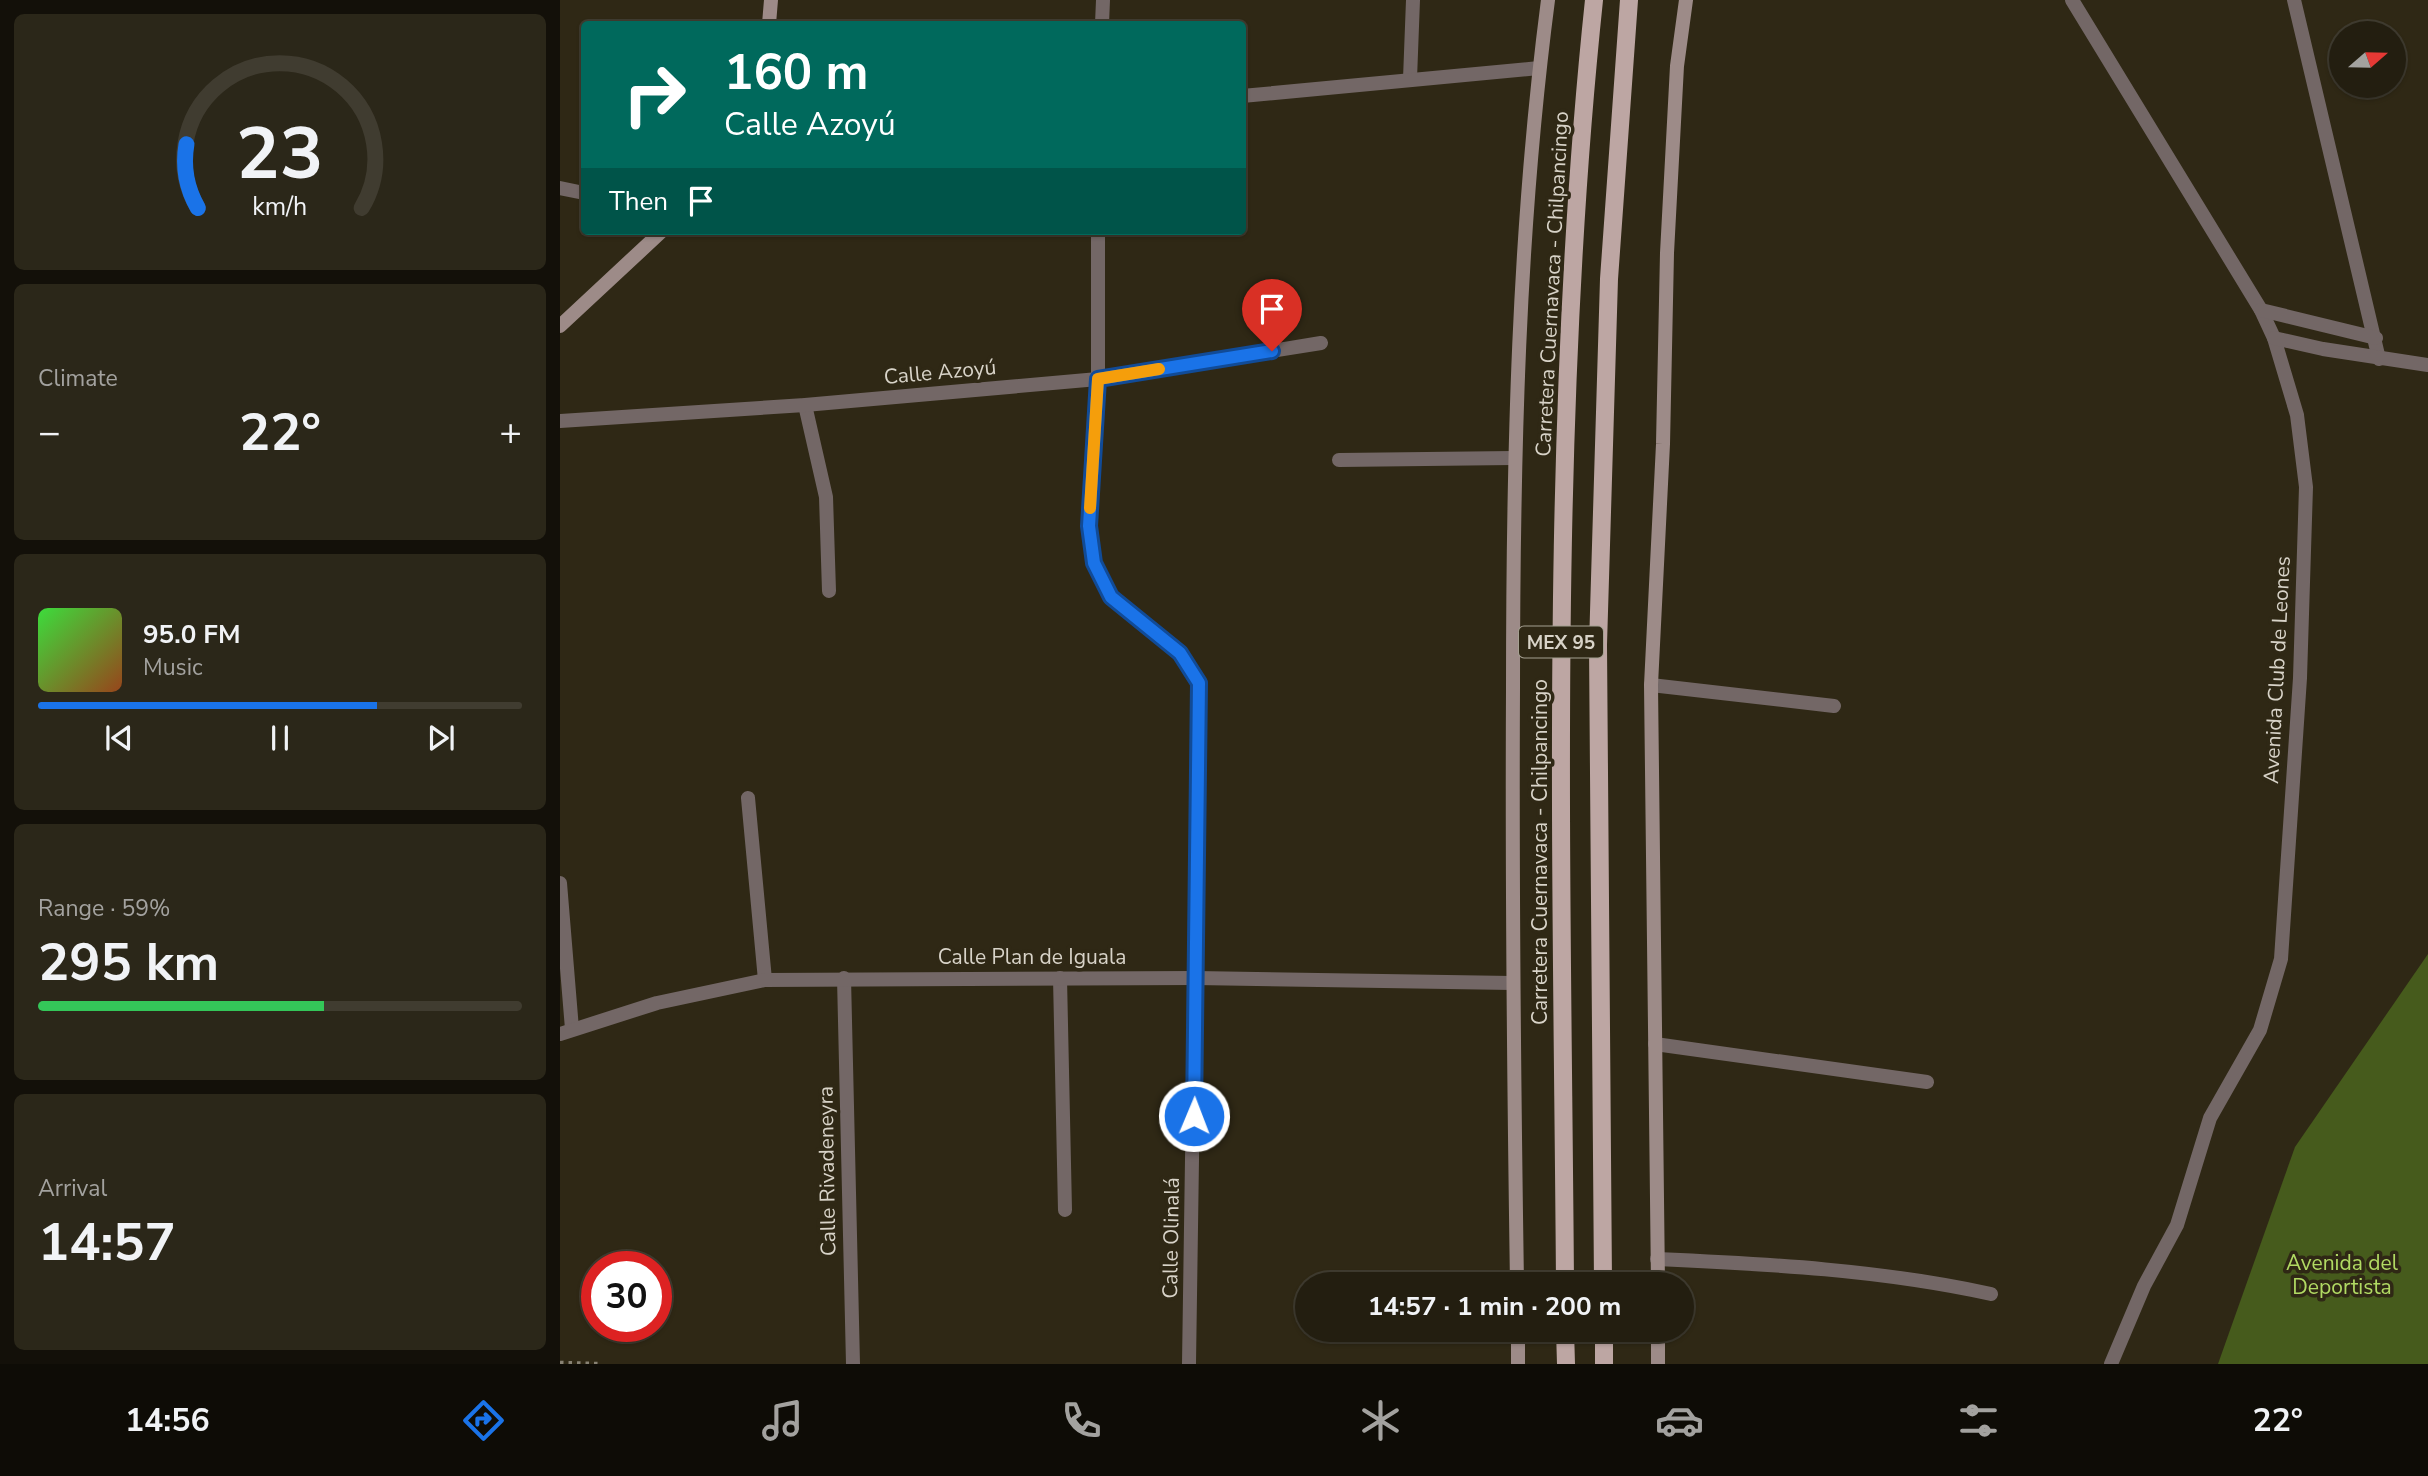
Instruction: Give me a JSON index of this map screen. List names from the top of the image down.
{
  "streets": {
    "main road": ["Carretera Cuernavaca - Chilpancingo", "MEX 95"],
    "street": [
      "Calle Azoyú",
      "Avenida Club de Leones",
      "Calle Plan de Iguala",
      "Calle Rivadeneyra",
      "Calle Olinalá"
    ]
  },
  "crossings": [
    ["Calle Azoyú", "Calle Olinalá"],
    ["Calle Plan de Iguala", "Calle Rivadeneyra"],
    ["Calle Plan de Iguala", "Calle Olinalá"]
  ],
  "parks": ["Avenida del Deportista"],
  "north": "right",
  "page": {
    "turn": ["160 m", "Calle Azoyú"],
    "then": "Then",
    "tile": [
      "Climate",
      ["Range · 59%", "295 km"],
      ["Arrival", "14:57"]
    ],
    "heat": ["−", "22°", "+"],
    "song": ["95.0 FM", "Music"],
    "limit": "30",
    "trip": "14:57 · 1 min · 200 m",
    "tabs": ["14:56", "22°"],
    "gauge": ["23", "km/h"]
  }
}
